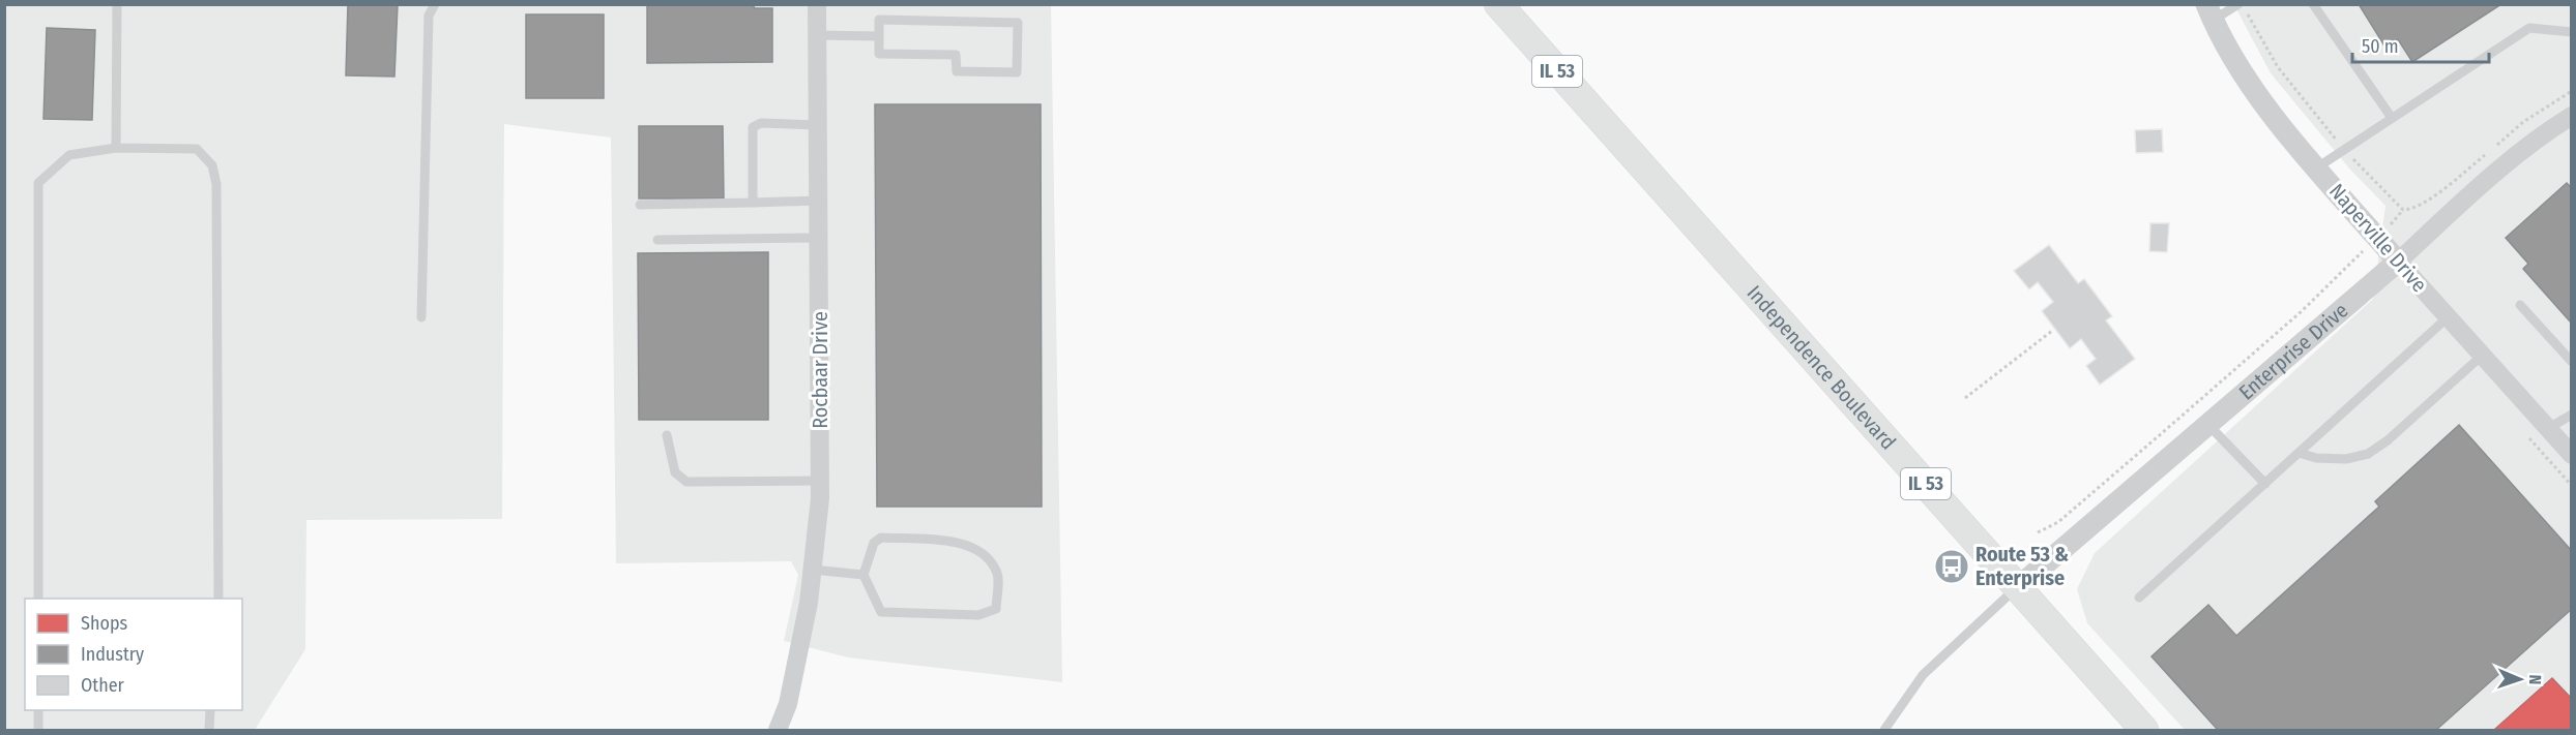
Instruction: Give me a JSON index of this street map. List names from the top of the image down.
{
  "streets": {
    "main road": ["IL 53", "Independence Boulevard"],
    "street": ["Naperville Drive", "Enterprise Drive", "Rocbaar Drive"]
  },
  "crossings": [
    ["Naperville Drive", "Enterprise Drive"],
    ["Enterprise Drive", "Independence Boulevard"]
  ],
  "places": {
    "bus stop": ["Route 53 & Enterprise"]
  },
  "legend": ["Shops", "Industry", "Other"],
  "scale_bar": "50 m",
  "north": "right"
}
